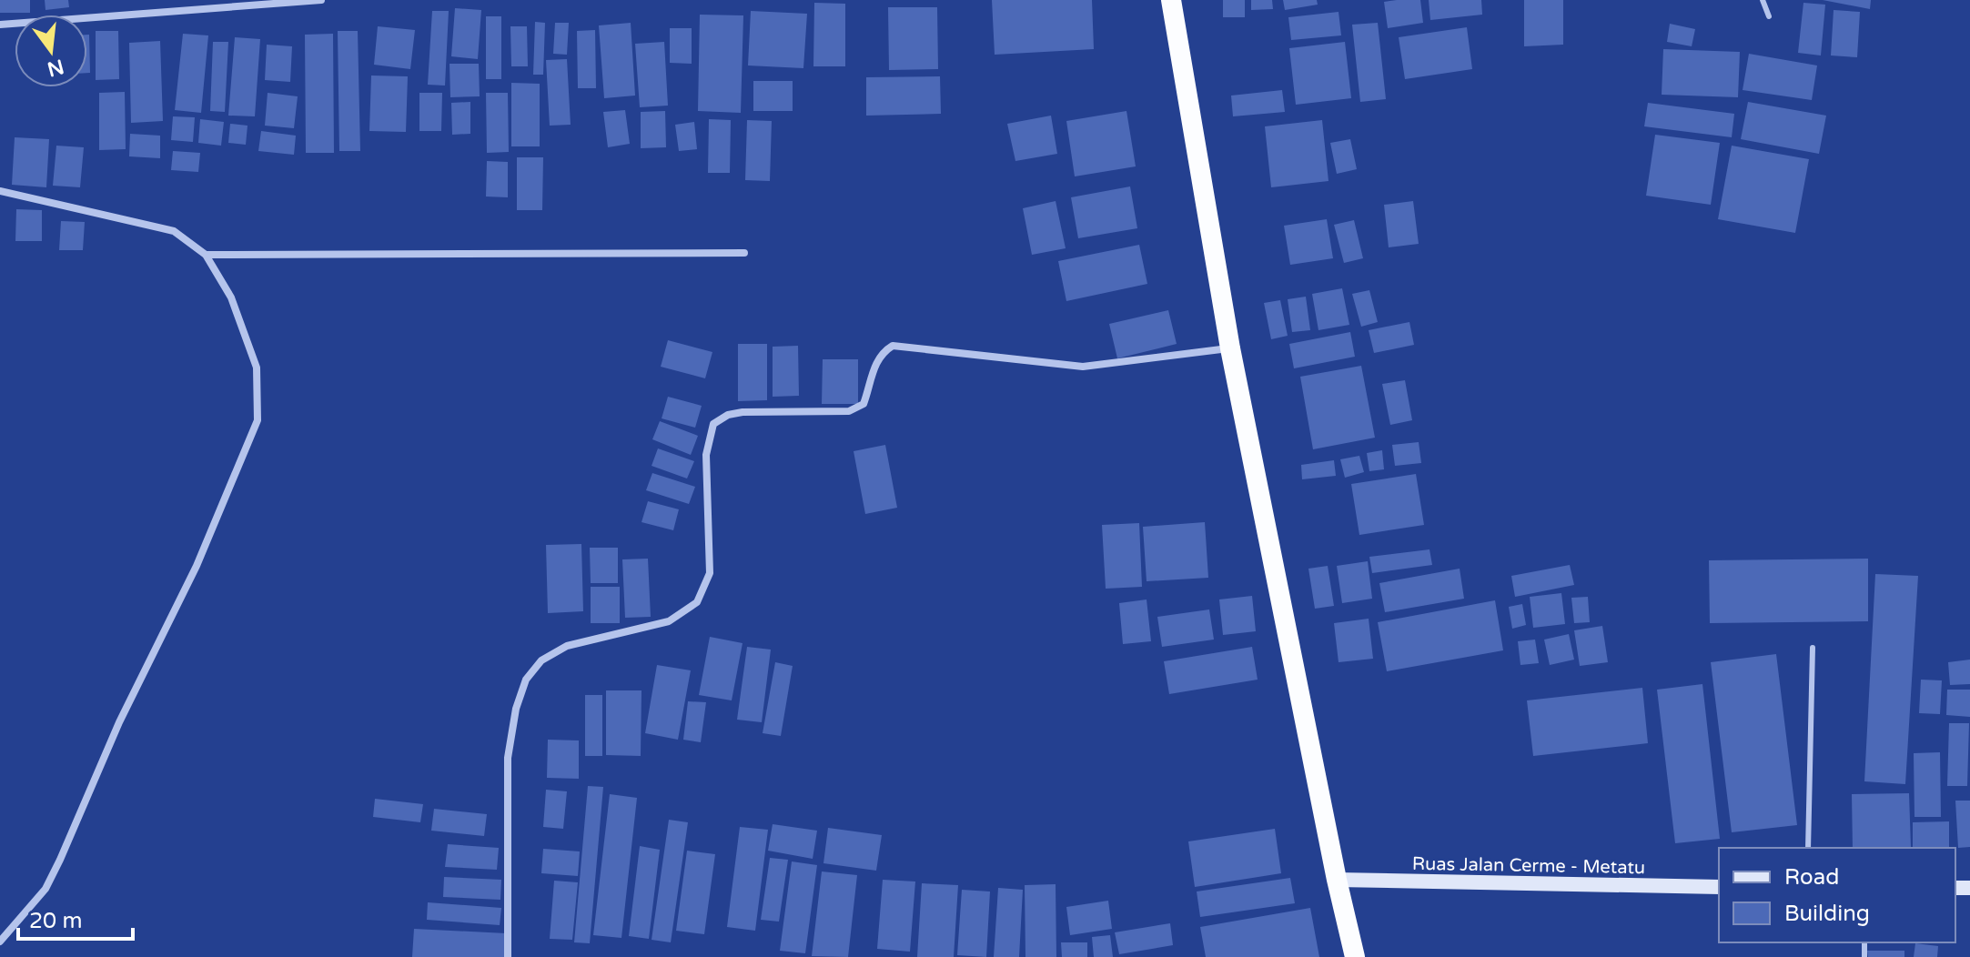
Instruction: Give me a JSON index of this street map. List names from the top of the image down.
{
  "streets": {
    "main road": ["Ruas Jalan Cerme - Metatu"]
  },
  "legend": ["Road", "Building"],
  "scale_bar": "20 m",
  "north": "bottom"
}
